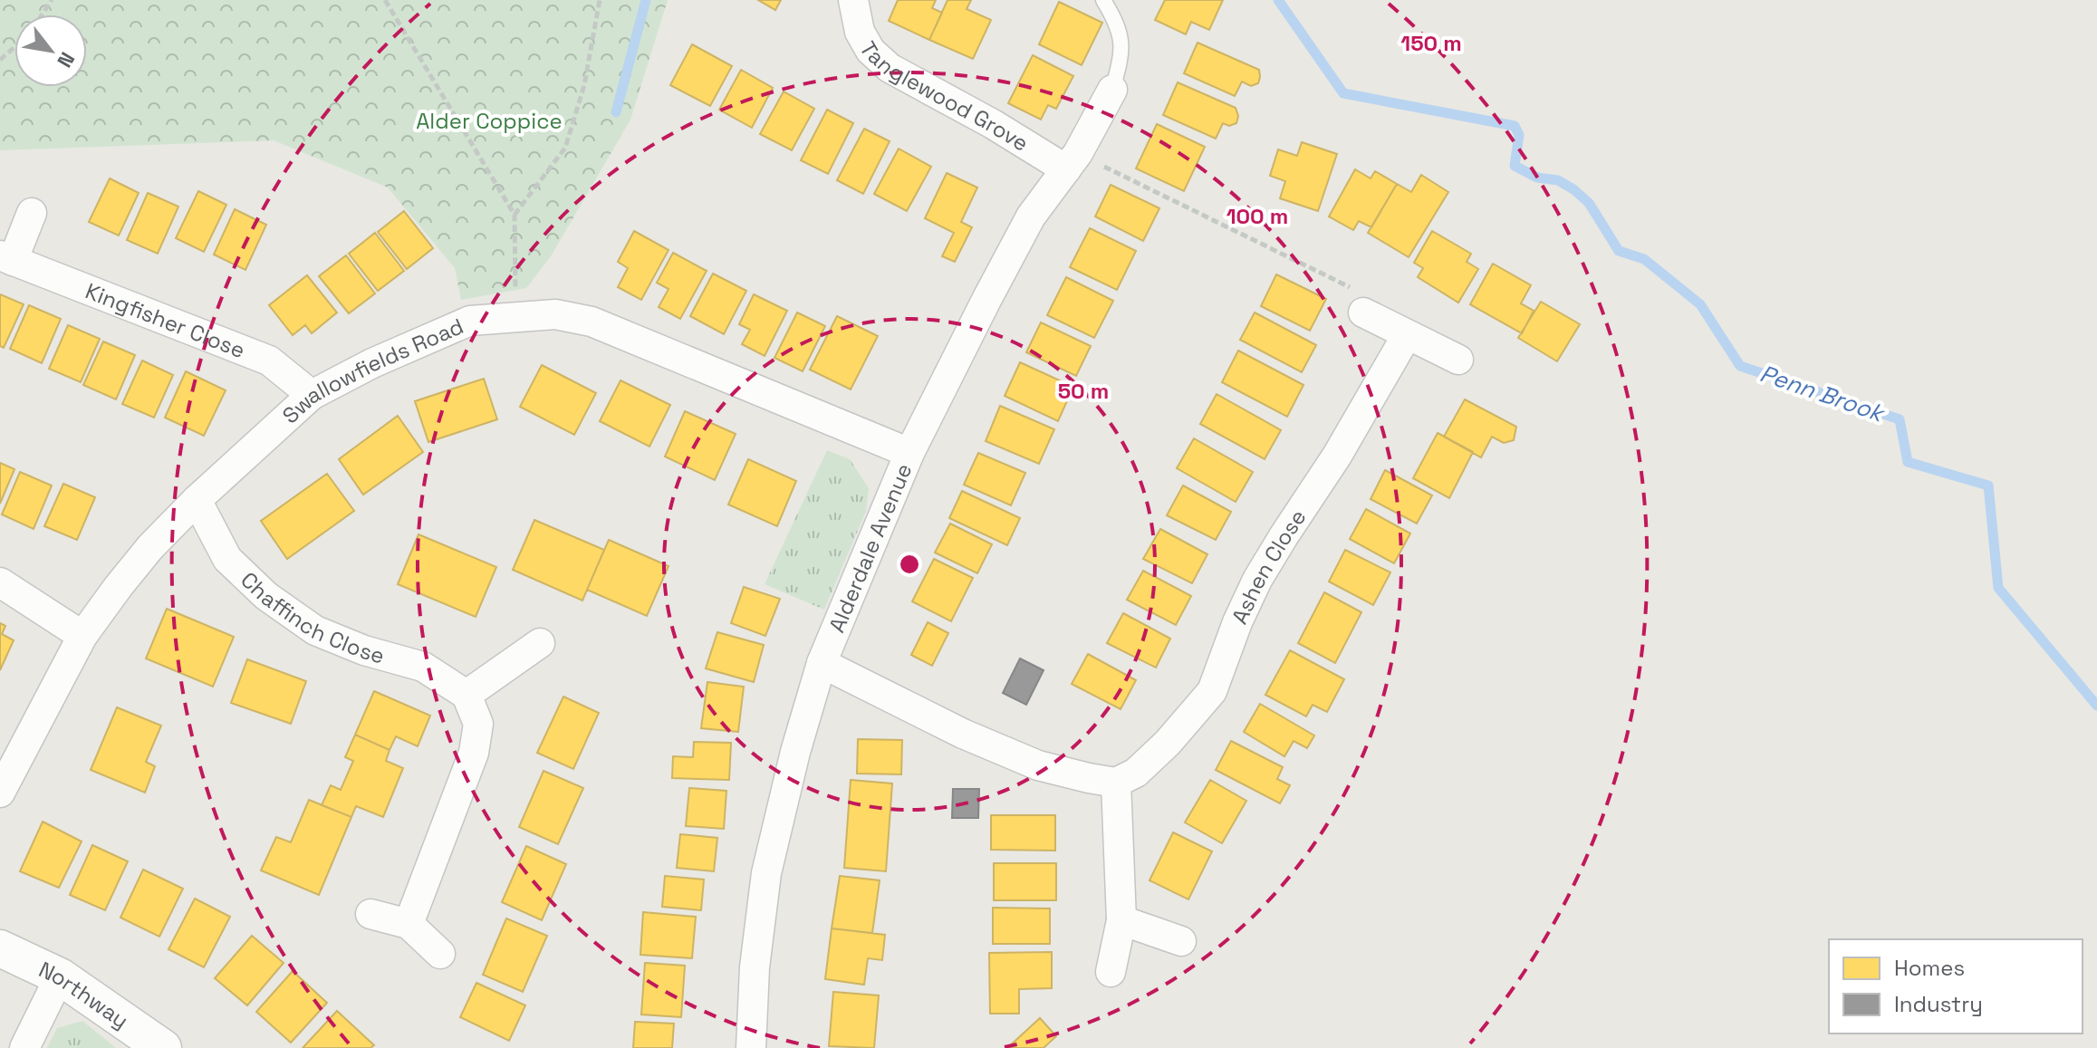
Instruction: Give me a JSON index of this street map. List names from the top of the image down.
{
  "streets": {
    "street": [
      "Tanglewood Grove",
      "Kingfisher Close",
      "Swallowfields Road",
      "Alderdale Avenue",
      "Ashen Close",
      "Chaffinch Close",
      "Northway"
    ]
  },
  "crossings": [
    ["Tanglewood Grove", "Alderdale Avenue"],
    ["Kingfisher Close", "Swallowfields Road"],
    ["Swallowfields Road", "Alderdale Avenue"],
    ["Swallowfields Road", "Chaffinch Close"]
  ],
  "water": ["Penn Brook"],
  "parks": ["Alder Coppice"],
  "legend": ["Homes", "Industry"],
  "north": "bottom right",
  "rings": ["150 m", "100 m", "50 m"]
}
